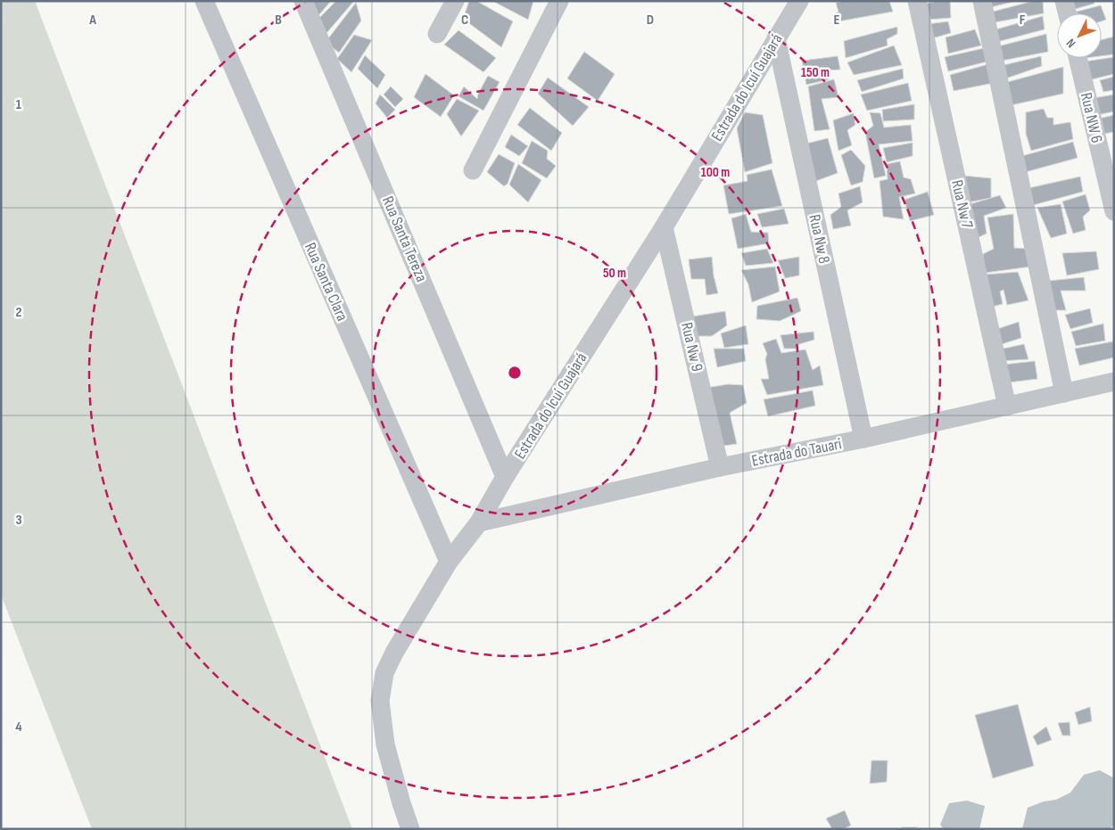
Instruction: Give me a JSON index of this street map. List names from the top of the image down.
{
  "streets": {
    "street": [
      "Estrada do Icuí Guajará",
      "Rua NW 6",
      "Rua Nw 7",
      "Rua Santa Tereza",
      "Rua Nw 8",
      "Rua Santa Clara",
      "Rua Nw 9",
      "Estrada do Tauari"
    ]
  },
  "crossings": [
    ["Estrada do Icuí Guajará", "Rua Santa Tereza"],
    ["Estrada do Icuí Guajará", "Rua Nw 8"],
    ["Estrada do Icuí Guajará", "Rua Santa Clara"],
    ["Estrada do Icuí Guajará", "Rua Nw 9"],
    ["Estrada do Icuí Guajará", "Estrada do Tauari"],
    ["Rua Nw 7", "Estrada do Tauari"],
    ["Rua Nw 8", "Estrada do Tauari"],
    ["Rua Nw 9", "Estrada do Tauari"]
  ],
  "north": "bottom left",
  "grid": {
    "columns": [
      "A",
      "B",
      "C",
      "D",
      "E",
      "F"
    ],
    "rows": [
      "1",
      "2",
      "3",
      "4"
    ]
  },
  "rings": ["150 m", "100 m", "50 m"]
}
